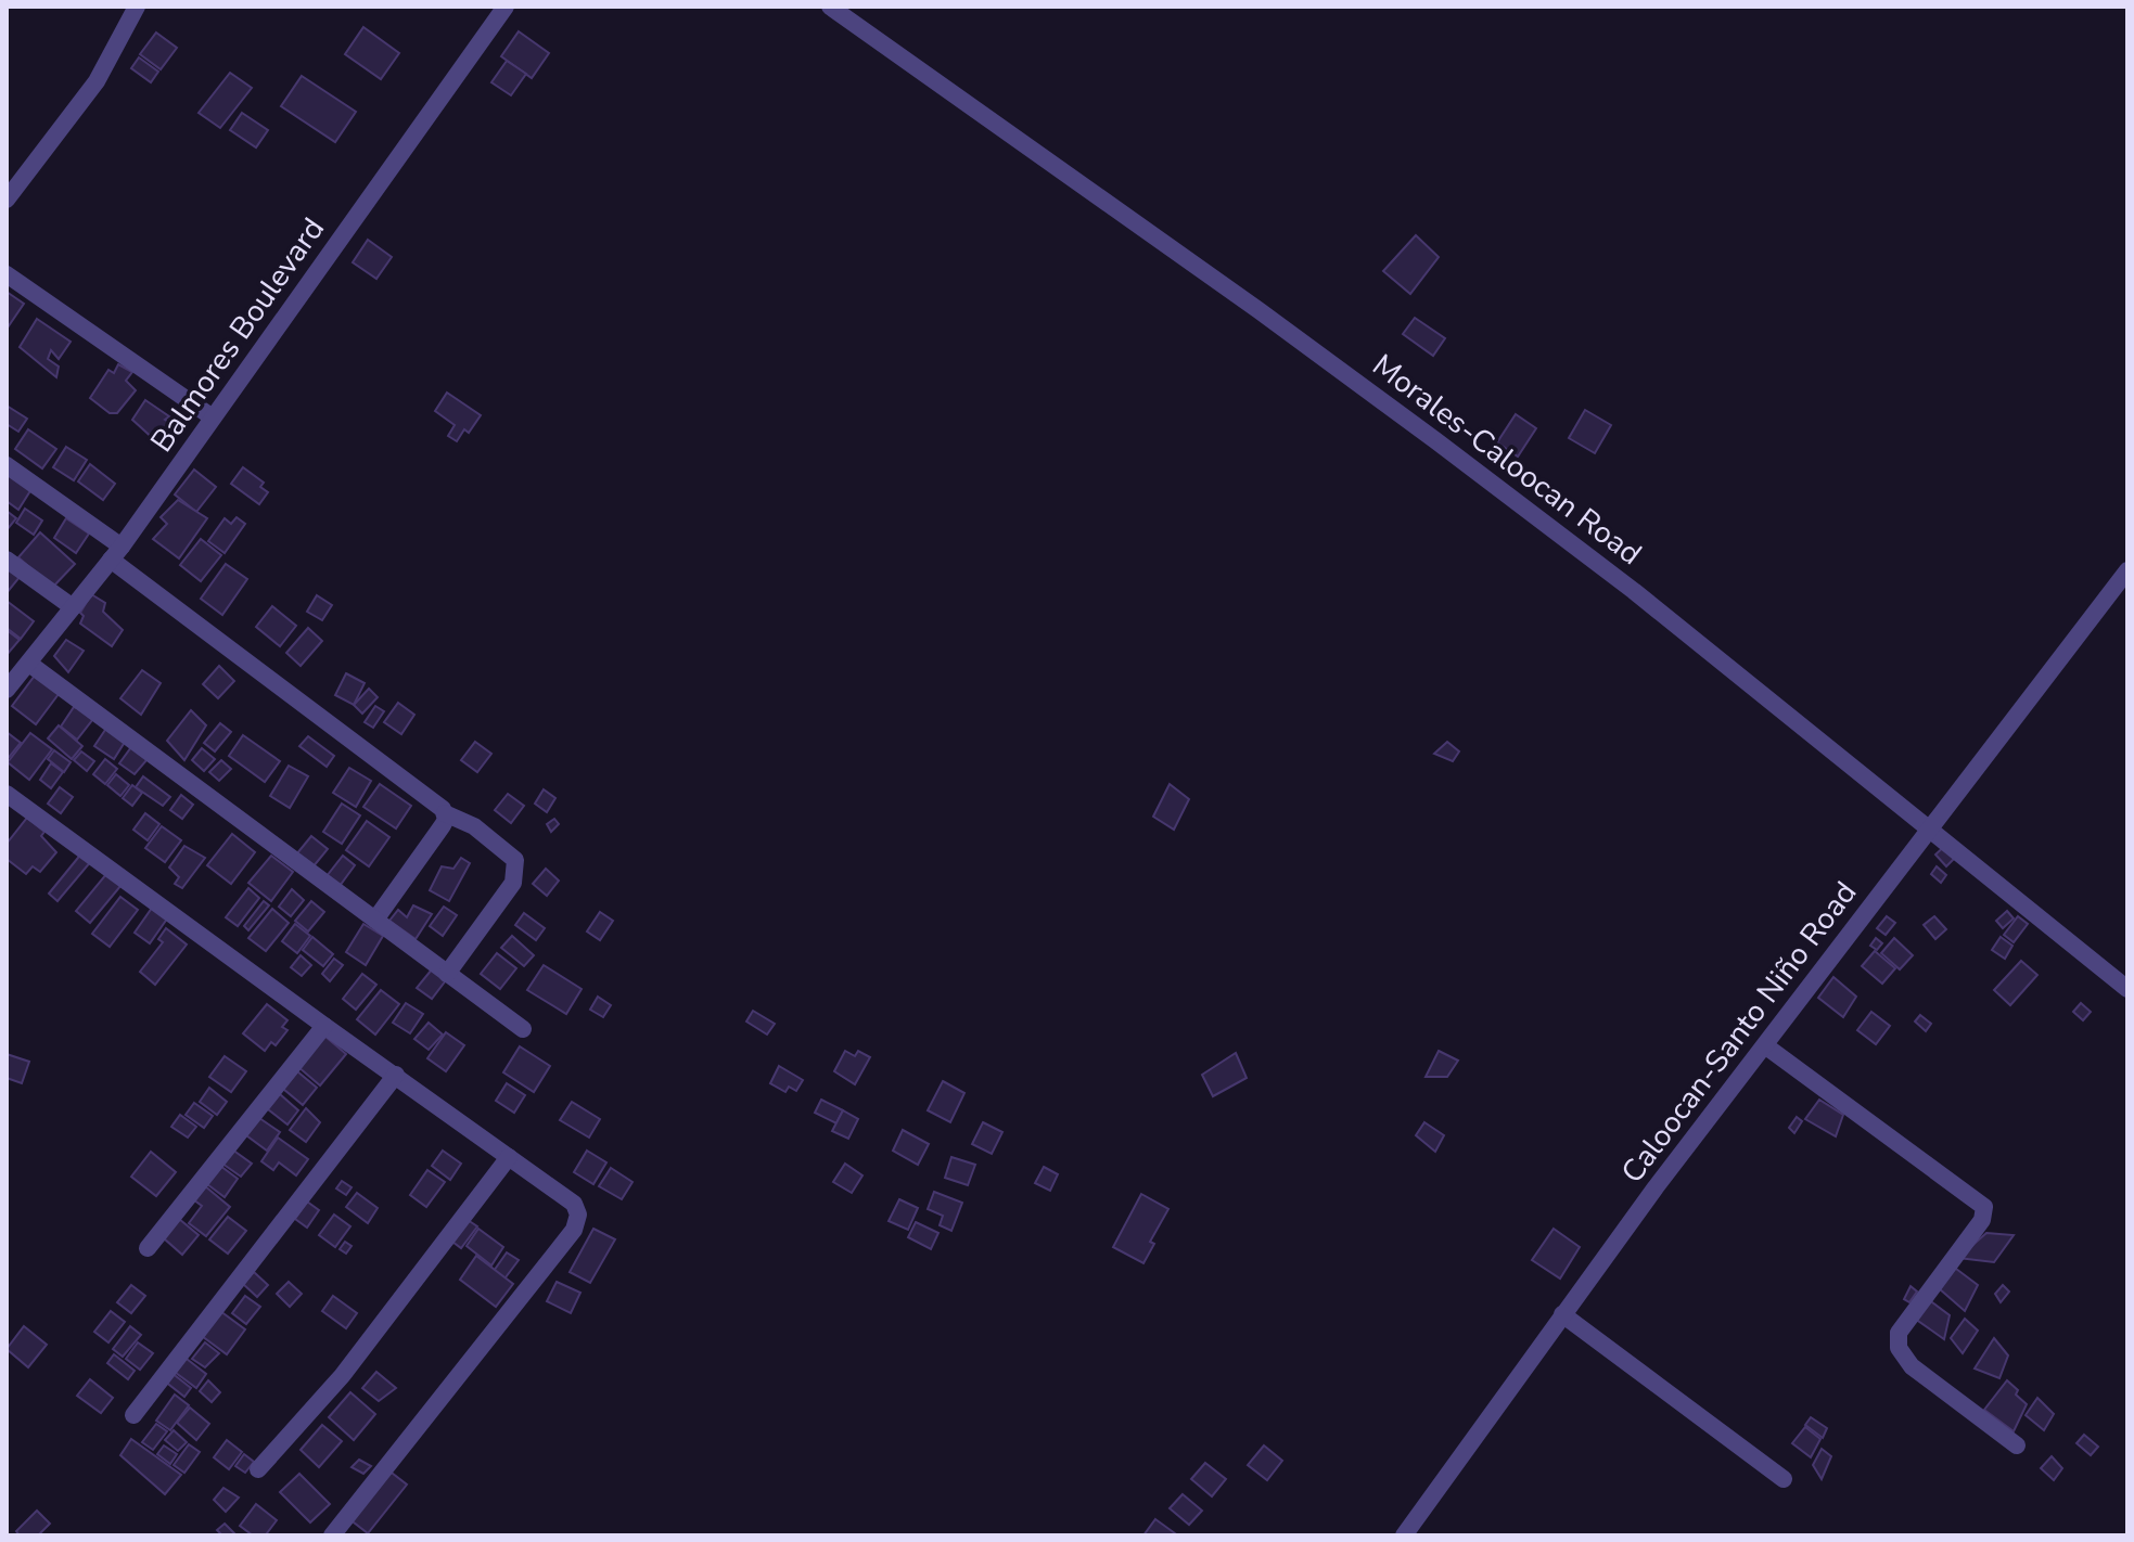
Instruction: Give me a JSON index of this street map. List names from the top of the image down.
{
  "streets": {
    "street": ["Balmores Boulevard", "Morales-Caloocan Road", "Caloocan-Santo Niño Road"]
  },
  "crossings": [
    ["Morales-Caloocan Road", "Caloocan-Santo Niño Road"]
  ]
}
